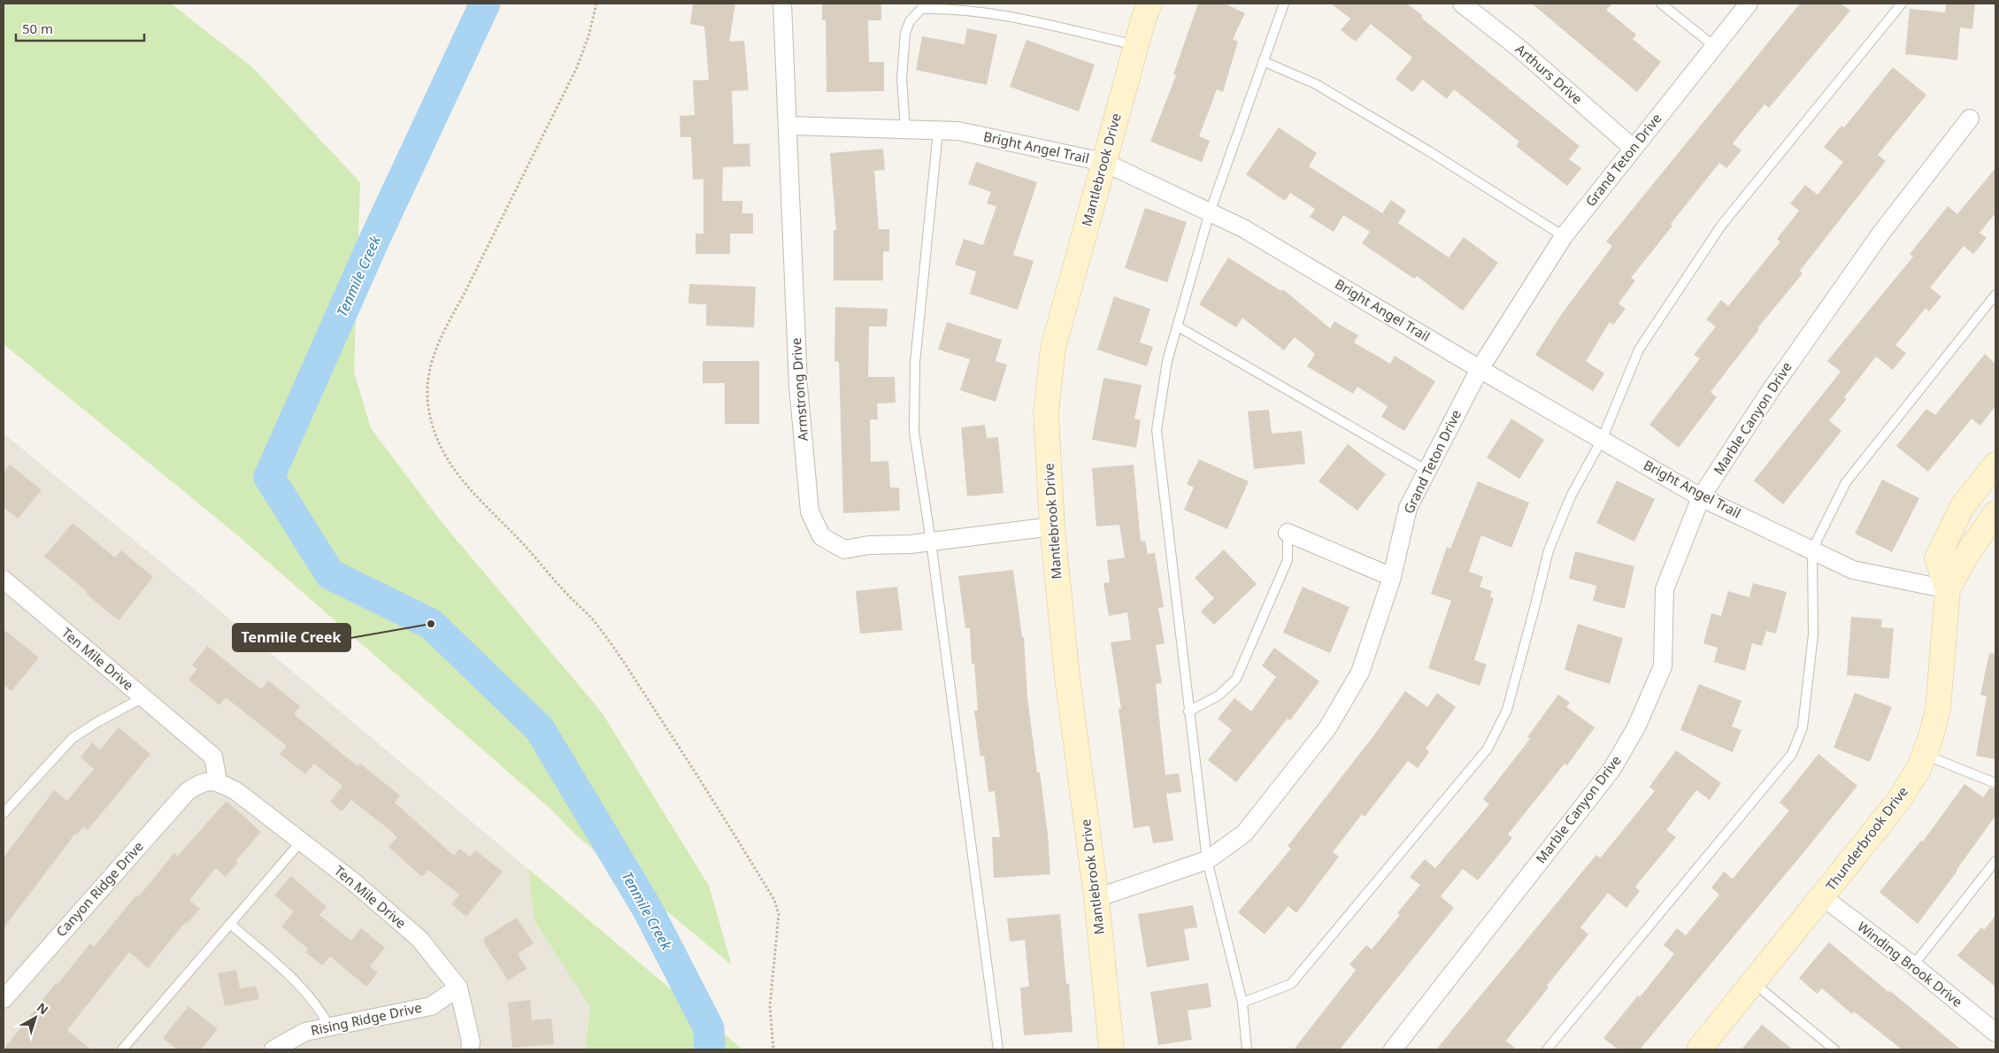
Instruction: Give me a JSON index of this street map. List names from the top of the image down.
{
  "streets": {
    "street": [
      "Arthurs Drive",
      "Bright Angel Trail",
      "Grand Teton Drive",
      "Mantlebrook Drive",
      "Armstrong Drive",
      "Marble Canyon Drive",
      "Ten Mile Drive",
      "Thunderbrook Drive",
      "Canyon Ridge Drive",
      "Winding Brook Drive",
      "Rising Ridge Drive"
    ]
  },
  "crossings": [
    ["Arthurs Drive", "Grand Teton Drive"],
    ["Bright Angel Trail", "Grand Teton Drive"],
    ["Bright Angel Trail", "Mantlebrook Drive"],
    ["Bright Angel Trail", "Armstrong Drive"],
    ["Bright Angel Trail", "Marble Canyon Drive"],
    ["Bright Angel Trail", "Thunderbrook Drive"],
    ["Grand Teton Drive", "Mantlebrook Drive"],
    ["Mantlebrook Drive", "Armstrong Drive"],
    ["Ten Mile Drive", "Canyon Ridge Drive"],
    ["Ten Mile Drive", "Rising Ridge Drive"],
    ["Thunderbrook Drive", "Winding Brook Drive"]
  ],
  "water": ["Tenmile Creek"],
  "places": ["Tenmile Creek"],
  "scale_bar": "50 m",
  "north": "top right"
}
